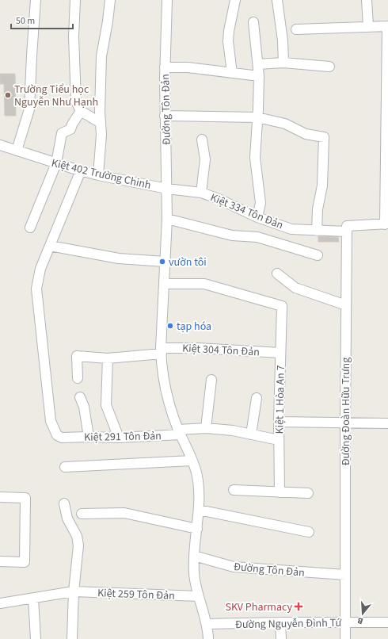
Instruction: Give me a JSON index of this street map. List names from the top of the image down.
{
  "streets": {
    "street": [
      "Đường Tôn Đản",
      "Kiệt 402 Trường Chinh",
      "Kiệt 334 Tôn Đản",
      "Kiệt 304 Tôn Đản",
      "Kiệt 1 Hòa An 7",
      "Đường Đoàn Hữu Trưng",
      "Kiệt 291 Tôn Đản",
      "Kiệt 259 Tôn Đản",
      "Đường Nguyễn Đình Tứ"
    ]
  },
  "crossings": [
    ["Đường Tôn Đản", "Kiệt 402 Trường Chinh"],
    ["Đường Tôn Đản", "Kiệt 334 Tôn Đản"],
    ["Đường Tôn Đản", "Kiệt 304 Tôn Đản"],
    ["Đường Tôn Đản", "Kiệt 1 Hòa An 7"],
    ["Đường Tôn Đản", "Đường Đoàn Hữu Trưng"],
    ["Đường Tôn Đản", "Kiệt 291 Tôn Đản"],
    ["Đường Tôn Đản", "Kiệt 259 Tôn Đản"],
    ["Đường Tôn Đản", "Đường Nguyễn Đình Tứ"],
    ["Kiệt 402 Trường Chinh", "Kiệt 334 Tôn Đản"],
    ["Kiệt 334 Tôn Đản", "Đường Đoàn Hữu Trưng"],
    ["Kiệt 304 Tôn Đản", "Kiệt 1 Hòa An 7"],
    ["Kiệt 1 Hòa An 7", "Kiệt 291 Tôn Đản"],
    ["Đường Đoàn Hữu Trưng", "Đường Nguyễn Đình Tứ"]
  ],
  "places": {
    "other": ["Trường Tiểu học Nguyễn Như Hạnh", "vườn tôi", "tạp hóa"],
    "health": ["SKV Pharmacy"]
  },
  "scale_bar": "50 m",
  "north": "bottom"
}
